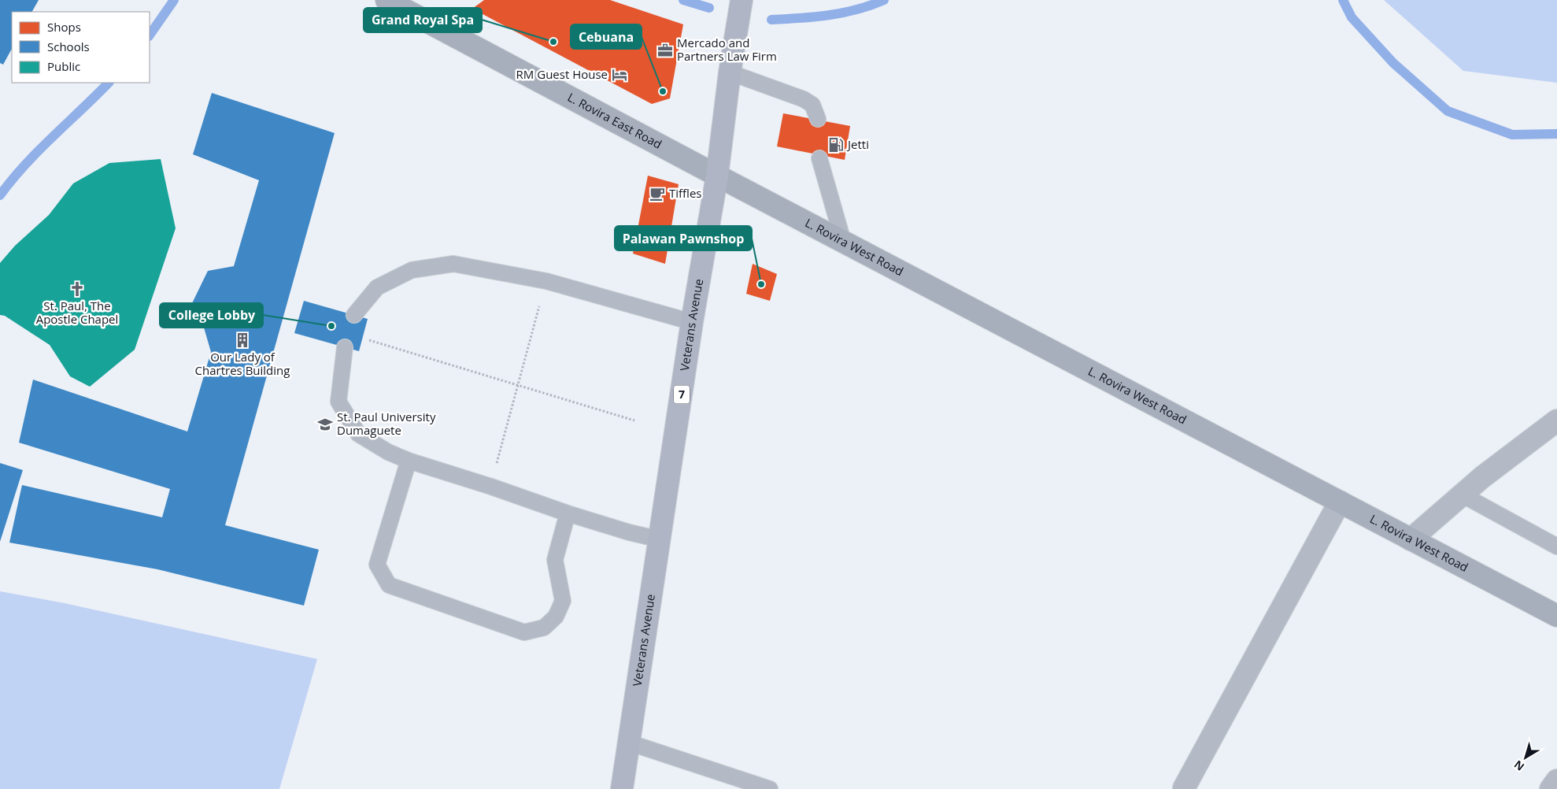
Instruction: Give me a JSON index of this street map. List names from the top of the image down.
{
  "streets": {
    "highway": ["Veterans Avenue", "7"],
    "main road": ["L. Rovira East Road", "L. Rovira West Road"]
  },
  "crossings": [
    ["L. Rovira East Road", "L. Rovira West Road"],
    ["L. Rovira East Road", "Veterans Avenue"],
    ["L. Rovira West Road", "Veterans Avenue"]
  ],
  "places": {
    "other": [
      "Grand Royal Spa",
      "Cebuana",
      "Palawan Pawnshop",
      "College Lobby"
    ],
    "office": ["Mercado and Partners Law Firm"],
    "hotel": ["RM Guest House"],
    "fuel station": ["Jetti"],
    "cafe": ["Tiffles"],
    "church": ["St. Paul, The Apostle Chapel"],
    "building": ["Our Lady of Chartres Building"],
    "school or university": ["St. Paul University Dumaguete"]
  },
  "legend": ["Shops", "Schools", "Public"],
  "north": "bottom left"
}
